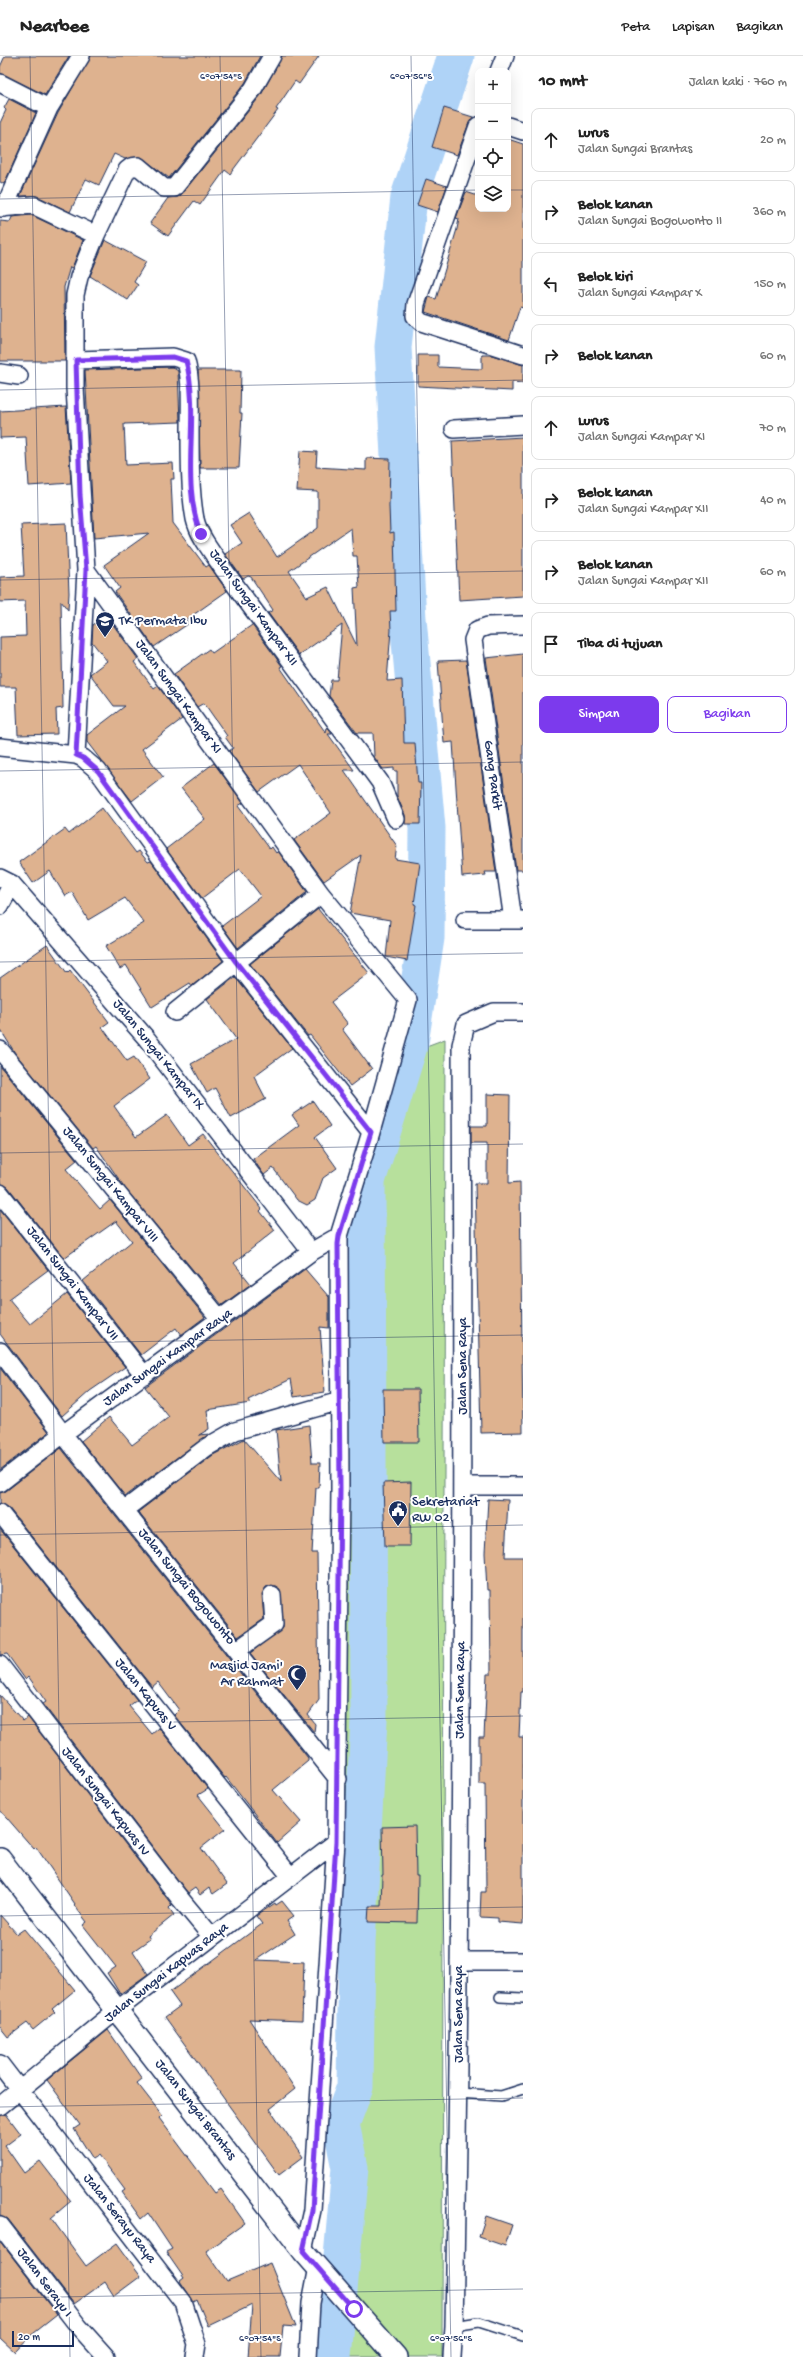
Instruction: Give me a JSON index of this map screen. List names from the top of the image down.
{
  "streets": {
    "street": [
      "Jalan Sungai Kampar XII",
      "Jalan Sungai Kampar XI",
      "Gang Parkit",
      "Jalan Sungai Kampar IX",
      "Jalan Sungai Kampar VIII",
      "Jalan Sungai Kampar VII",
      "Jalan Sungai Kampar Raya",
      "Jalan Sena Raya",
      "Jalan Sungai Bogowonto",
      "Jalan Kapuas V",
      "Jalan Sungai Kapuas IV",
      "Jalan Sungai Kapuas Raya",
      "Jalan Sungai Brantas",
      "Jalan Serayu Raya",
      "Jalan Serayu I"
    ]
  },
  "crossings": [
    ["Jalan Sungai Kampar IX", "Jalan Sungai Kampar Raya"],
    ["Jalan Sungai Kampar VIII", "Jalan Sungai Kampar Raya"],
    ["Jalan Sungai Kampar VII", "Jalan Sungai Kampar Raya"],
    ["Jalan Sungai Kampar Raya", "Jalan Sungai Bogowonto"],
    ["Jalan Kapuas V", "Jalan Sungai Kapuas Raya"],
    ["Jalan Sungai Kapuas IV", "Jalan Sungai Kapuas Raya"],
    ["Jalan Sungai Kapuas Raya", "Jalan Sungai Brantas"],
    ["Jalan Sungai Kapuas Raya", "Jalan Serayu Raya"]
  ],
  "places": {
    "school or university": ["TK Permata Ibu"],
    "public building": ["Sekretariat RW 02"],
    "mosque": ["Masjid Jami' Ar Rahmat"]
  },
  "scale_bar": "20 m",
  "page": {
    "header": "Nearbee",
    "nav": ["Peta", "Lapisan", "Bagikan"],
    "heading": ["10 mnt", "Jalan kaki · 760 m"],
    "map_buttons": ["+", "−"],
    "list": [
      ["Lurus", "Jalan Sungai Brantas", "20 m"],
      ["Belok kanan", "Jalan Sungai Bogowonto II", "360 m"],
      ["Belok kiri", "Jalan Sungai Kampar X", "150 m"],
      ["Belok kanan", "60 m"],
      ["Lurus", "Jalan Sungai Kampar XI", "70 m"],
      ["Belok kanan", "Jalan Sungai Kampar XII", "40 m"],
      ["Belok kanan", "Jalan Sungai Kampar XII", "60 m"],
      "Tiba di tujuan"
    ],
    "buttons": ["Simpan", "Bagikan"],
    "scale": "20 m"
  },
  "coordinates": ["6°07'54\"S", "6°07'56\"S"]
}
